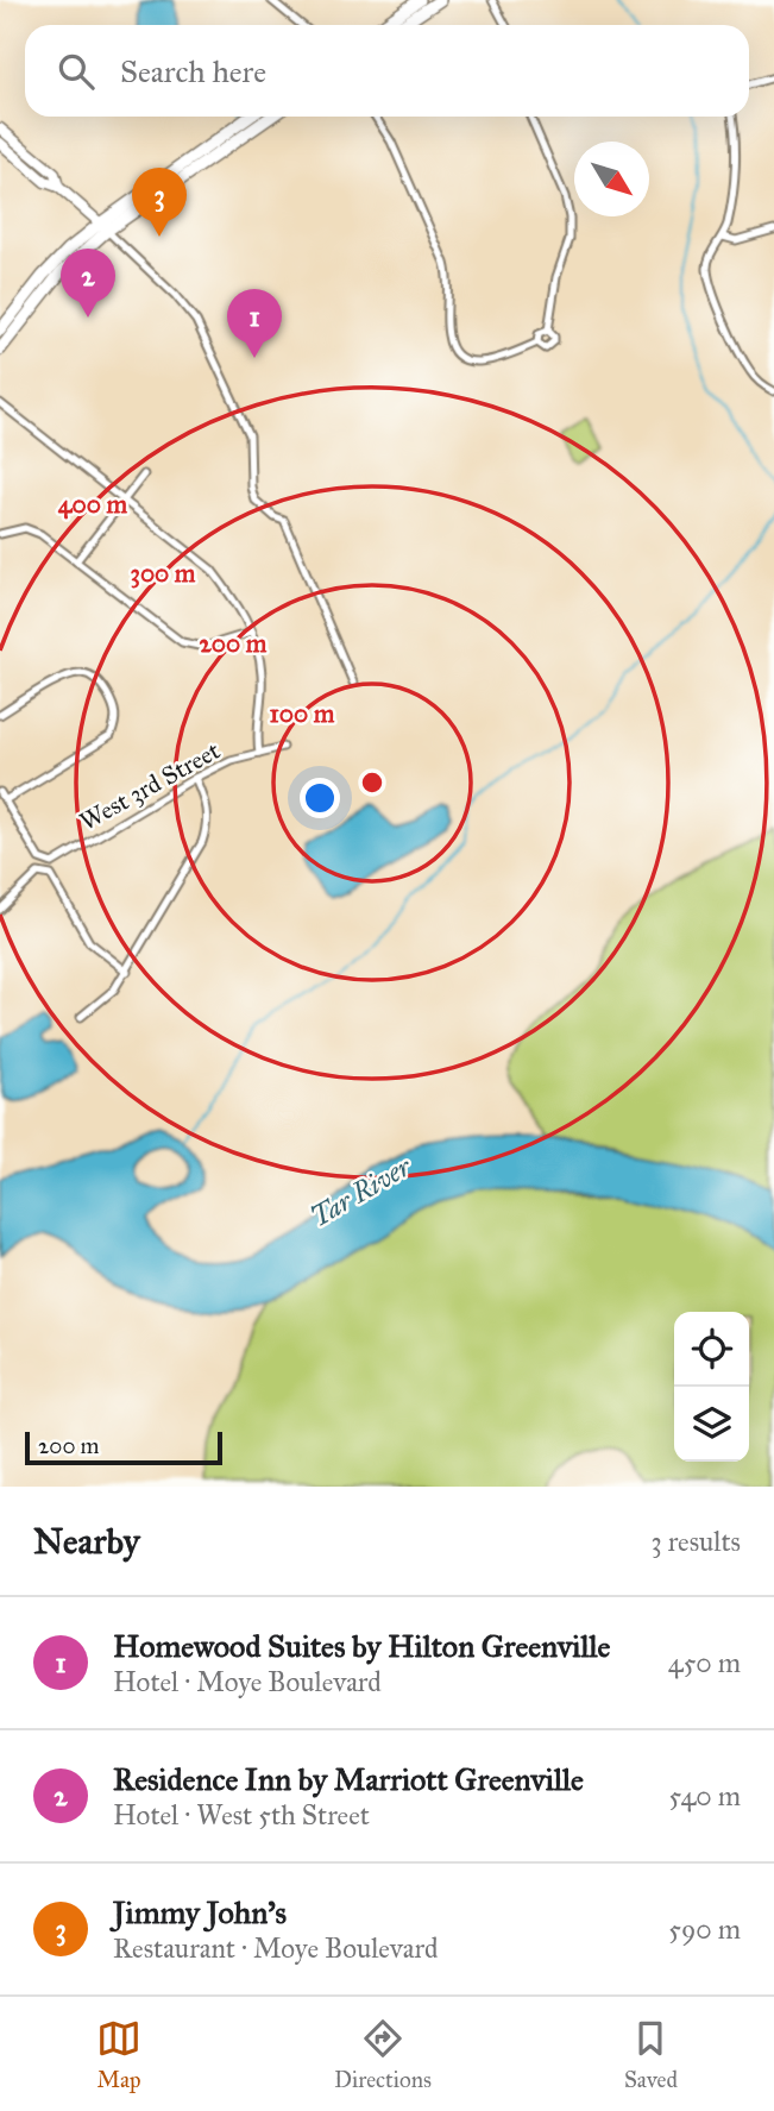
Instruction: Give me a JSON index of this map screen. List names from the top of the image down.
{
  "streets": {
    "street": ["West 3rd Street"]
  },
  "water": ["Tar River"],
  "scale_bar": "200 m",
  "north": "bottom right",
  "page": {
    "search": "Search here",
    "pins": ["3", "2", "1"],
    "scale": "200 m",
    "heading": ["Nearby", "3 results"],
    "list": [
      {
        "mark": "1",
        "name": "Homewood Suites by Hilton Greenville",
        "note": "Hotel · Moye Boulevard",
        "value": "450 m"
      },
      {
        "mark": "2",
        "name": "Residence Inn by Marriott Greenville",
        "note": "Hotel · West 5th Street",
        "value": "540 m"
      },
      {
        "mark": "3",
        "name": "Jimmy John's",
        "note": "Restaurant · Moye Boulevard",
        "value": "590 m"
      }
    ],
    "nav": ["Map", "Directions", "Saved"]
  },
  "rings": [
    "400 m",
    "300 m",
    "200 m",
    "100 m"
  ]
}
